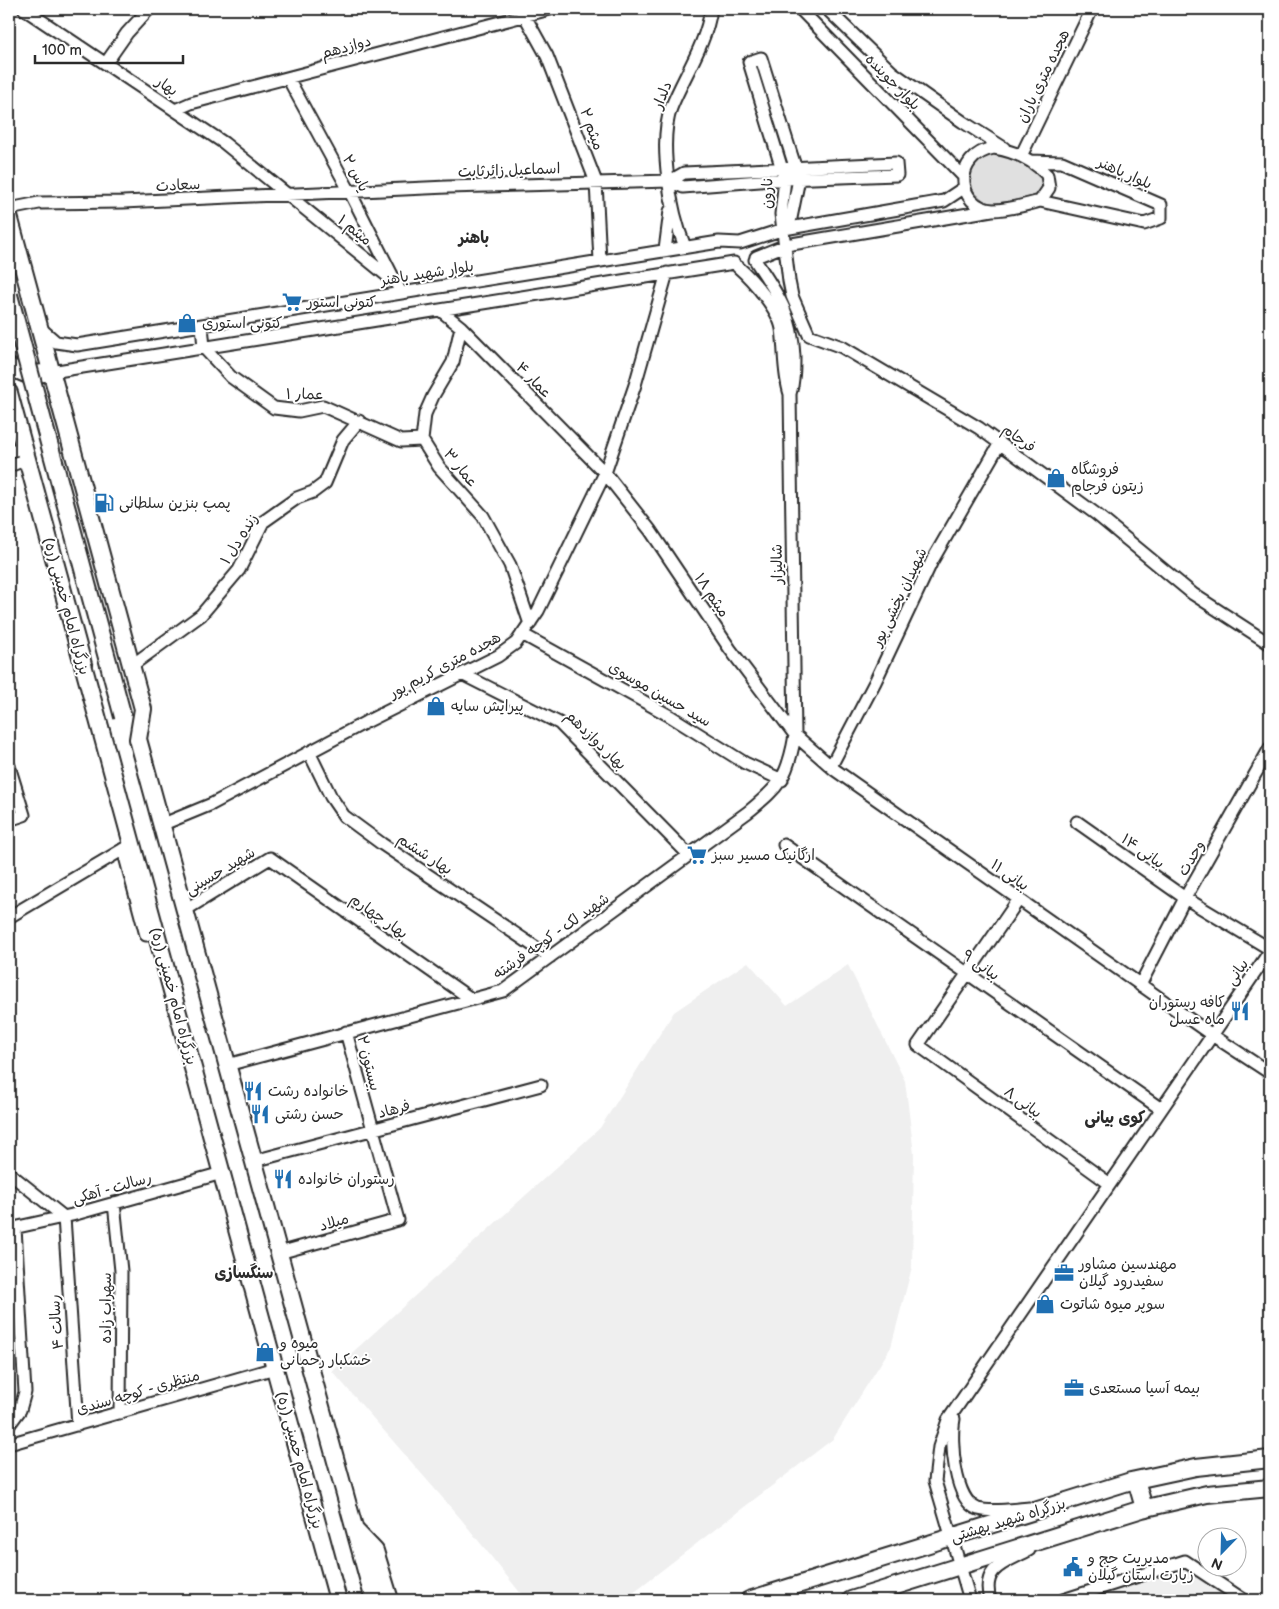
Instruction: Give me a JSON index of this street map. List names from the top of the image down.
{
  "streets": {
    "highway": ["بزرگراه امام خمینی (ره)", "بزرگراه شهید بهشتی"],
    "street": [
      "دوازدهم",
      "هجده متری باران",
      "بلوار جوینده",
      "بهار",
      "دلدار",
      "میثم ۲",
      "اسماعیل زائرثابت",
      "یاس ۲",
      "بلوار باهنر",
      "سعادت",
      "نارون",
      "میثم ۱",
      "بلوار شهید باهنر",
      "عمار ۴",
      "عمار ۱",
      "فرجام",
      "عمار ۳",
      "زنده دل ۱",
      "شالیزار",
      "میثم ۱۸",
      "شهیدان بخشی پور",
      "هجده متری کریم پور",
      "سید حسین موسوی",
      "بهار دوازدهم",
      "بیانی ۱۴",
      "بهار ششم",
      "وحدت",
      "شهید حسینی",
      "بیانی ۱۱",
      "بهار چهارم",
      "شهید لک - کوچه فرشته",
      "بیانی ۹",
      "بیانی",
      "بیستون ۲",
      "بیانی ۸",
      "فرهاد",
      "رسالت - آهکی",
      "میلاد",
      "سهراب زاده",
      "رسالت ۴",
      "منتظری - کوچه سندی"
    ]
  },
  "crossings": [
    ["دوازدهم", "بهار"],
    ["دوازدهم", "میثم ۲"],
    ["دوازدهم", "یاس ۲"],
    ["هجده متری باران", "بلوار جوینده"],
    ["هجده متری باران", "بلوار باهنر"],
    ["بلوار جوینده", "بلوار باهنر"],
    ["بهار", "سعادت"],
    ["بهار", "میثم ۱"],
    ["دلدار", "اسماعیل زائرثابت"],
    ["میثم ۲", "اسماعیل زائرثابت"],
    ["میثم ۲", "بلوار شهید باهنر"],
    ["اسماعیل زائرثابت", "یاس ۲"],
    ["اسماعیل زائرثابت", "سعادت"],
    ["اسماعیل زائرثابت", "نارون"],
    ["یاس ۲", "سعادت"],
    ["یاس ۲", "میثم ۱"],
    ["یاس ۲", "بلوار شهید باهنر"],
    ["سعادت", "میثم ۱"],
    ["میثم ۱", "بلوار شهید باهنر"],
    ["بلوار شهید باهنر", "شالیزار"],
    ["بلوار شهید باهنر", "بزرگراه امام خمینی (ره)"],
    ["عمار ۴", "میثم ۱۸"],
    ["عمار ۴", "هجده متری کریم پور"],
    ["عمار ۱", "عمار ۳"],
    ["عمار ۱", "زنده دل ۱"],
    ["فرجام", "شهیدان بخشی پور"],
    ["عمار ۳", "هجده متری کریم پور"],
    ["زنده دل ۱", "بزرگراه امام خمینی (ره)"],
    ["شالیزار", "میثم ۱۸"],
    ["شالیزار", "بیانی ۱۱"],
    ["شالیزار", "شهید لک - کوچه فرشته"],
    ["میثم ۱۸", "هجده متری کریم پور"],
    ["میثم ۱۸", "بیانی ۱۱"],
    ["میثم ۱۸", "شهید لک - کوچه فرشته"],
    ["شهیدان بخشی پور", "بیانی ۱۱"],
    ["بزرگراه امام خمینی (ره)", "هجده متری کریم پور"],
    ["بزرگراه امام خمینی (ره)", "شهید حسینی"],
    ["بزرگراه امام خمینی (ره)", "شهید لک - کوچه فرشته"],
    ["بزرگراه امام خمینی (ره)", "فرهاد"],
    ["بزرگراه امام خمینی (ره)", "رسالت - آهکی"],
    ["بزرگراه امام خمینی (ره)", "میلاد"],
    ["بزرگراه امام خمینی (ره)", "منتظری - کوچه سندی"],
    ["هجده متری کریم پور", "سید حسین موسوی"],
    ["هجده متری کریم پور", "بهار دوازدهم"],
    ["هجده متری کریم پور", "بهار ششم"],
    ["سید حسین موسوی", "شهید لک - کوچه فرشته"],
    ["بهار دوازدهم", "شهید لک - کوچه فرشته"],
    ["بیانی ۱۴", "وحدت"],
    ["بیانی ۱۴", "بیانی"],
    ["بهار ششم", "شهید لک - کوچه فرشته"],
    ["وحدت", "بیانی ۱۱"],
    ["شهید حسینی", "بهار چهارم"],
    ["بیانی ۱۱", "شهید لک - کوچه فرشته"],
    ["بیانی ۱۱", "بیانی"],
    ["بهار چهارم", "شهید لک - کوچه فرشته"],
    ["شهید لک - کوچه فرشته", "بیستون ۲"],
    ["بیانی ۹", "بیانی"],
    ["بیانی ۹", "بیانی ۸"],
    ["بیانی", "بیانی ۸"],
    ["بیانی", "بزرگراه شهید بهشتی"],
    ["بیستون ۲", "فرهاد"],
    ["بیستون ۲", "میلاد"],
    ["رسالت - آهکی", "سهراب زاده"],
    ["رسالت - آهکی", "رسالت ۴"],
    ["سهراب زاده", "منتظری - کوچه سندی"],
    ["رسالت ۴", "منتظری - کوچه سندی"]
  ],
  "districts": ["باهنر", "کوی بیانی", "سنگسازی"],
  "places": {
    "supermarket": ["کتونی استور", "ارگانیک مسیر سبز"],
    "shop": [
      "کتونی استوری",
      "فروشگاه زیتون فرجام",
      "پیرایش سایه",
      "سوپر میوه شاتوت",
      "میوه و خشکبار رحمانی"
    ],
    "fuel station": ["پمپ بنزین سلطانی"],
    "restaurant": [
      "کافه رستوران ماه عسل",
      "خانواده رشت",
      "حسن رشتی",
      "رستوران خانواده"
    ],
    "office": ["مهندسین مشاور سفیدرود گیلان", "بیمه آسیا مستعدی"],
    "public building": ["مدیریت حج و زیارت استان گیلان"]
  },
  "scale_bar": "100 m",
  "north": "bottom left"
}
